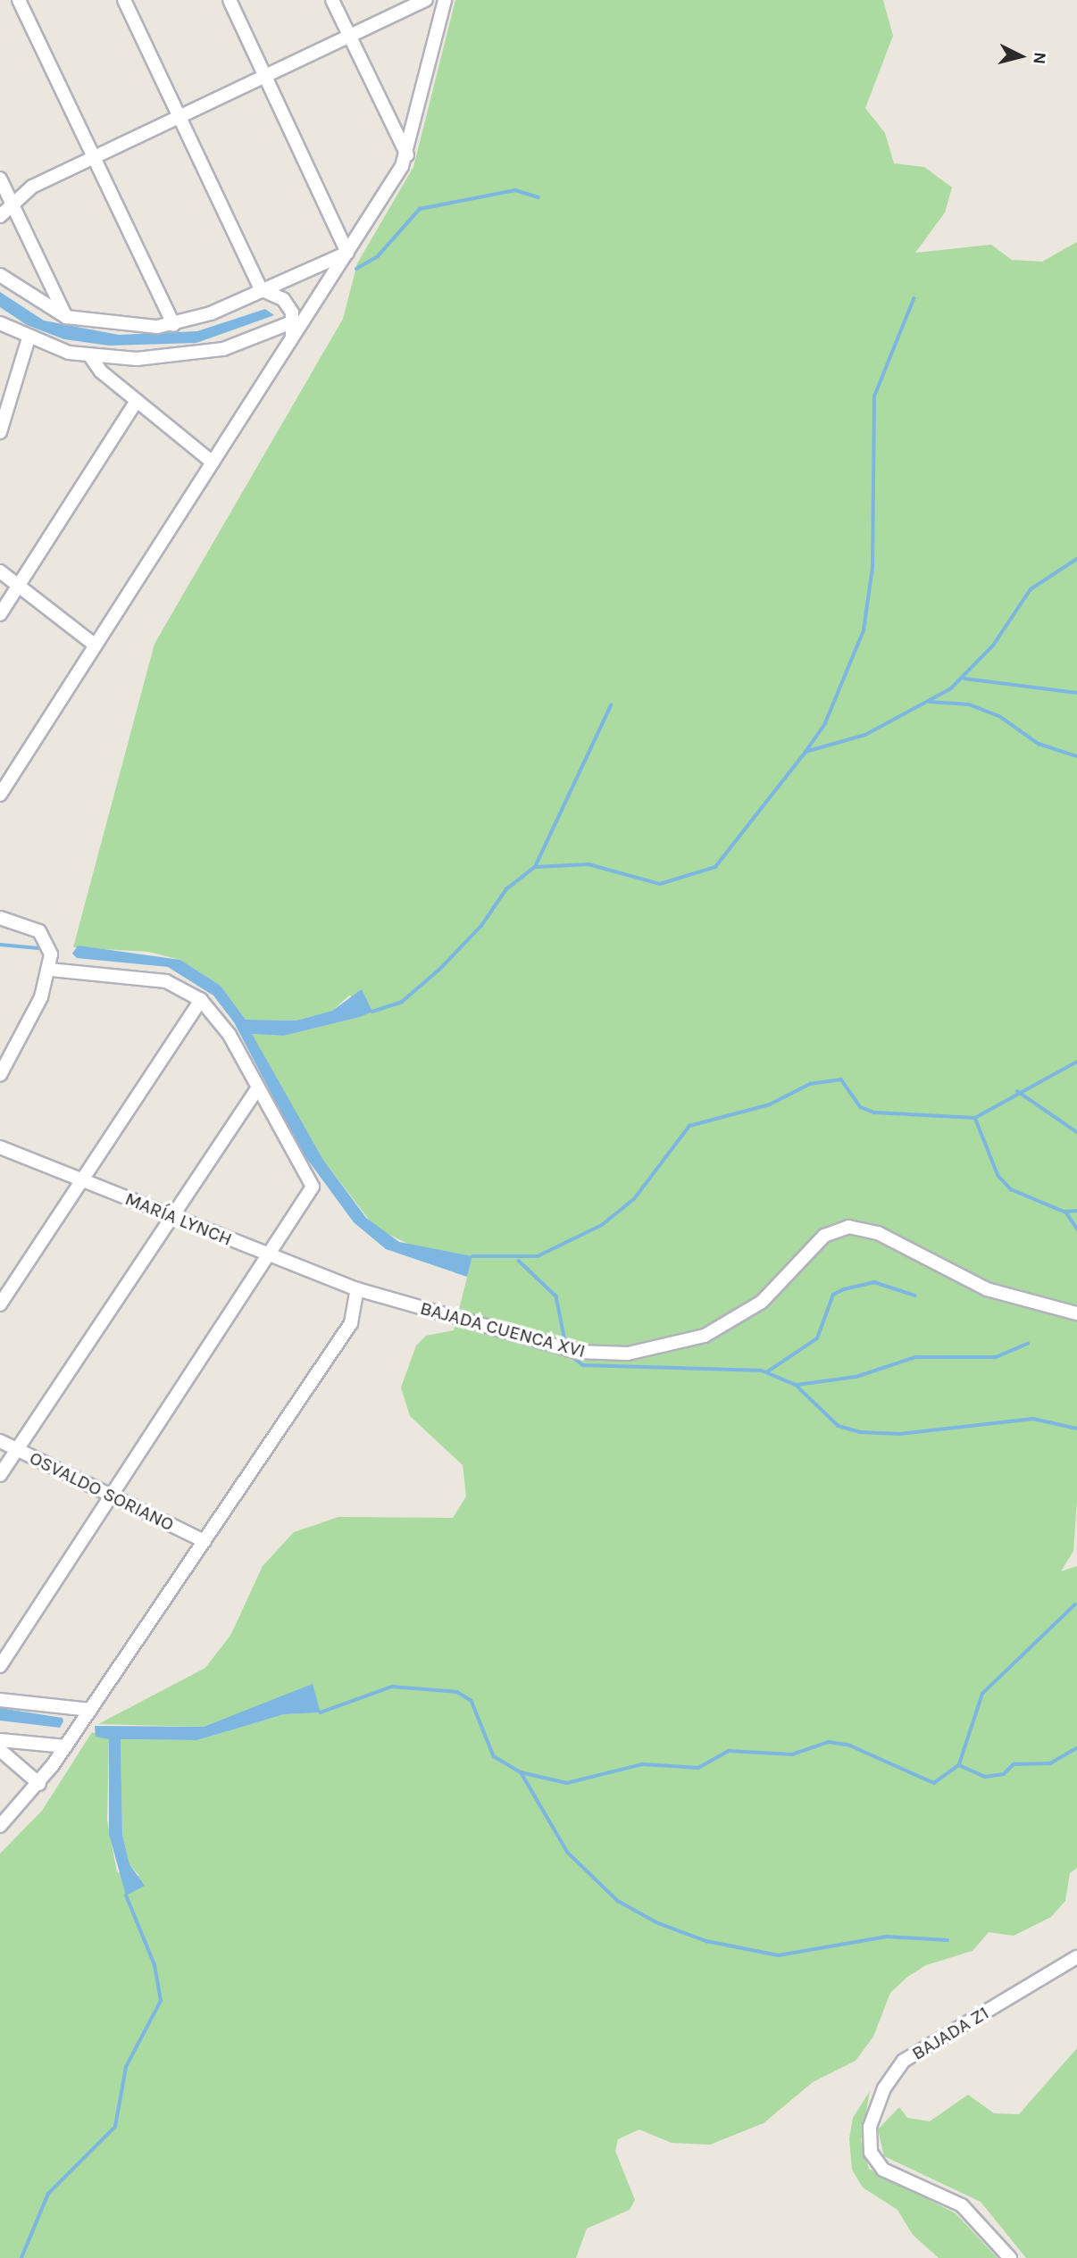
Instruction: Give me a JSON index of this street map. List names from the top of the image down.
{
  "streets": {
    "street": [
      "MARÍA LYNCH",
      "BAJADA CUENCA XVI",
      "OSVALDO SORIANO",
      "BAJADA Z1"
    ]
  },
  "crossings": [
    ["MARÍA LYNCH", "BAJADA CUENCA XVI"]
  ],
  "north": "right"
}
